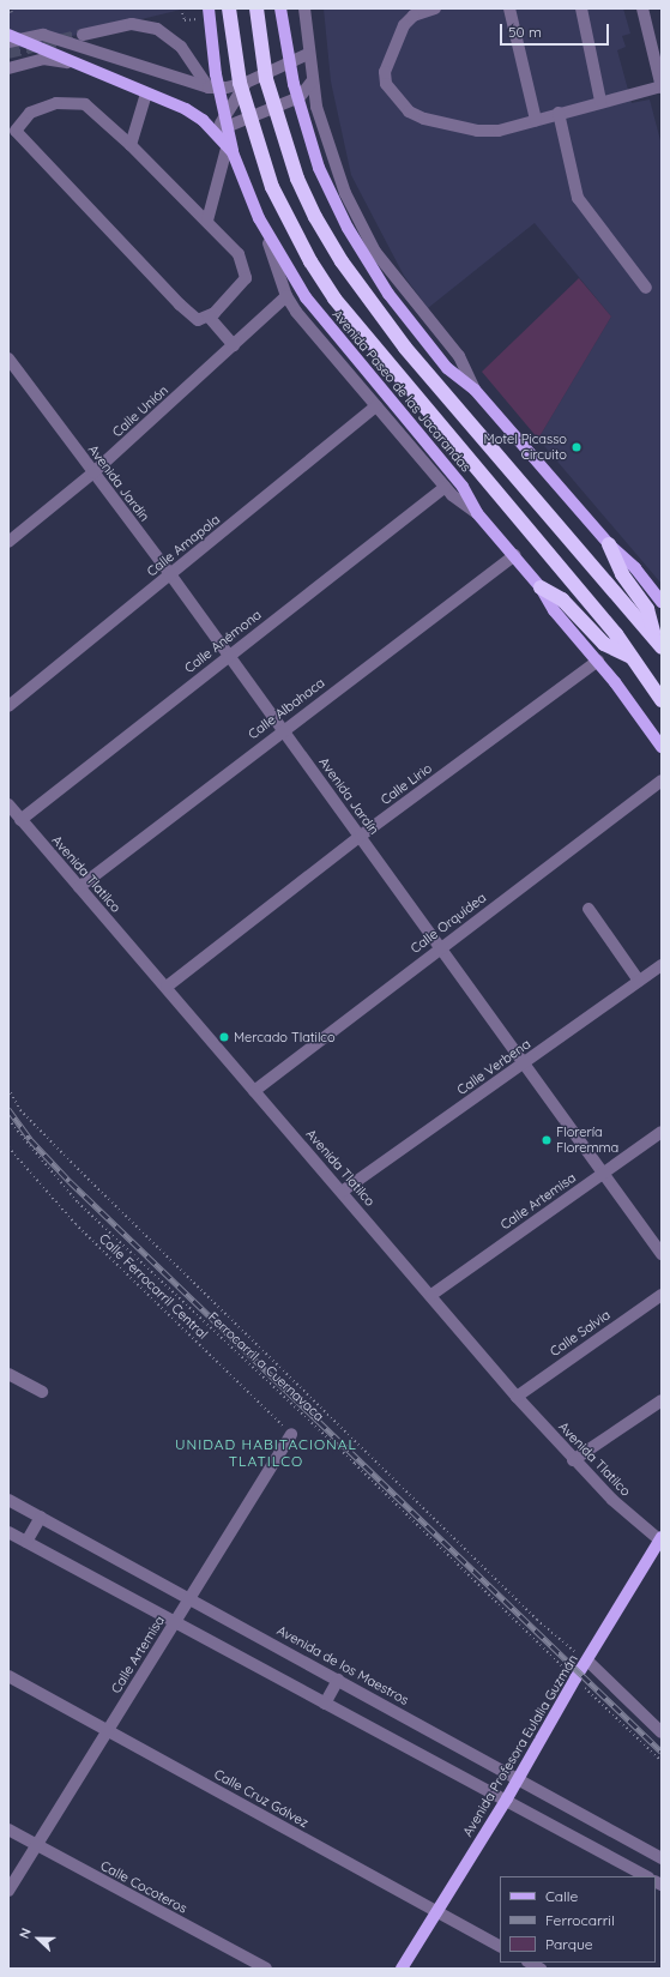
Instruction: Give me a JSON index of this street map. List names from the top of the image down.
{
  "streets": {
    "main road": ["Avenida Paseo de las Jacarandas", "Avenida Profesora Eulalia Guzmán"],
    "street": [
      "Calle Unión",
      "Avenida Jardín",
      "Calle Amapola",
      "Calle Anémona",
      "Calle Albahaca",
      "Calle Lirio",
      "Avenida Tlatilco",
      "Calle Orquídea",
      "Calle Verbena",
      "Calle Artemisa",
      "Calle Salvia",
      "Avenida de los Maestros",
      "Calle Cruz Gálvez",
      "Calle Cocoteros"
    ],
    "path": ["Calle Ferrocarril Central", "Ferrocarril a Cuernavaca"]
  },
  "crossings": [
    ["Avenida Paseo de las Jacarandas", "Calle Albahaca"],
    ["Avenida Paseo de las Jacarandas", "Calle Lirio"],
    ["Calle Unión", "Avenida Jardín"],
    ["Avenida Jardín", "Calle Amapola"],
    ["Avenida Jardín", "Calle Anémona"],
    ["Avenida Jardín", "Calle Albahaca"],
    ["Avenida Jardín", "Calle Lirio"],
    ["Avenida Jardín", "Calle Orquídea"],
    ["Avenida Jardín", "Calle Verbena"],
    ["Avenida Jardín", "Calle Artemisa"],
    ["Calle Anémona", "Avenida Tlatilco"],
    ["Calle Albahaca", "Avenida Tlatilco"],
    ["Calle Lirio", "Avenida Tlatilco"],
    ["Avenida Tlatilco", "Calle Orquídea"],
    ["Avenida Tlatilco", "Calle Verbena"],
    ["Avenida Tlatilco", "Calle Artemisa"],
    ["Avenida Tlatilco", "Calle Salvia"],
    ["Avenida Tlatilco", "Avenida Profesora Eulalia Guzmán"],
    ["Calle Artemisa", "Calle Ferrocarril Central"],
    ["Calle Artemisa", "Avenida de los Maestros"],
    ["Calle Artemisa", "Calle Cruz Gálvez"],
    ["Calle Artemisa", "Calle Cocoteros"],
    ["Ferrocarril a Cuernavaca", "Avenida Profesora Eulalia Guzmán"],
    ["Avenida de los Maestros", "Avenida Profesora Eulalia Guzmán"],
    ["Avenida Profesora Eulalia Guzmán", "Calle Cruz Gálvez"]
  ],
  "districts": ["UNIDAD HABITACIONAL TLATILCO"],
  "places": ["Motel Picasso Circuito", "Mercado Tlatilco", "Florería Floremma"],
  "legend": ["Calle", "Ferrocarril", "Parque"],
  "scale_bar": "50 m",
  "north": "left"
}
